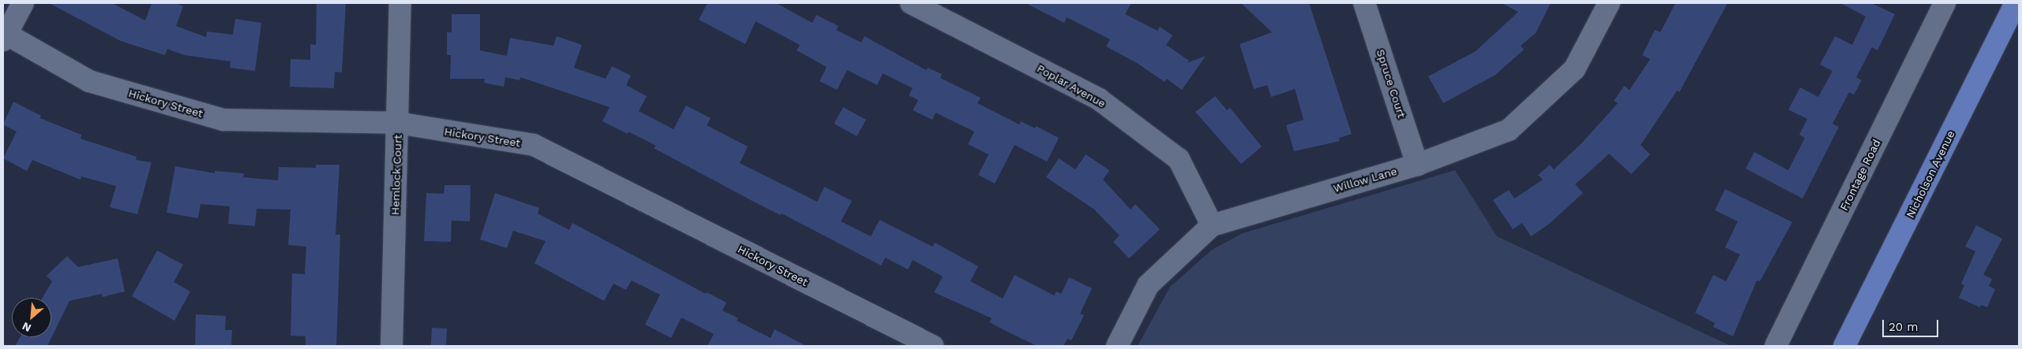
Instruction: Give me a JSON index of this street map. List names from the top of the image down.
{
  "streets": {
    "main road": ["Nicholson Avenue"],
    "street": [
      "Spruce Court",
      "Poplar Avenue",
      "Hickory Street",
      "Hemlock Court",
      "Frontage Road",
      "Willow Lane"
    ]
  },
  "crossings": [
    ["Spruce Court", "Willow Lane"],
    ["Poplar Avenue", "Willow Lane"],
    ["Hickory Street", "Hemlock Court"]
  ],
  "scale_bar": "20 m",
  "north": "bottom left"
}
